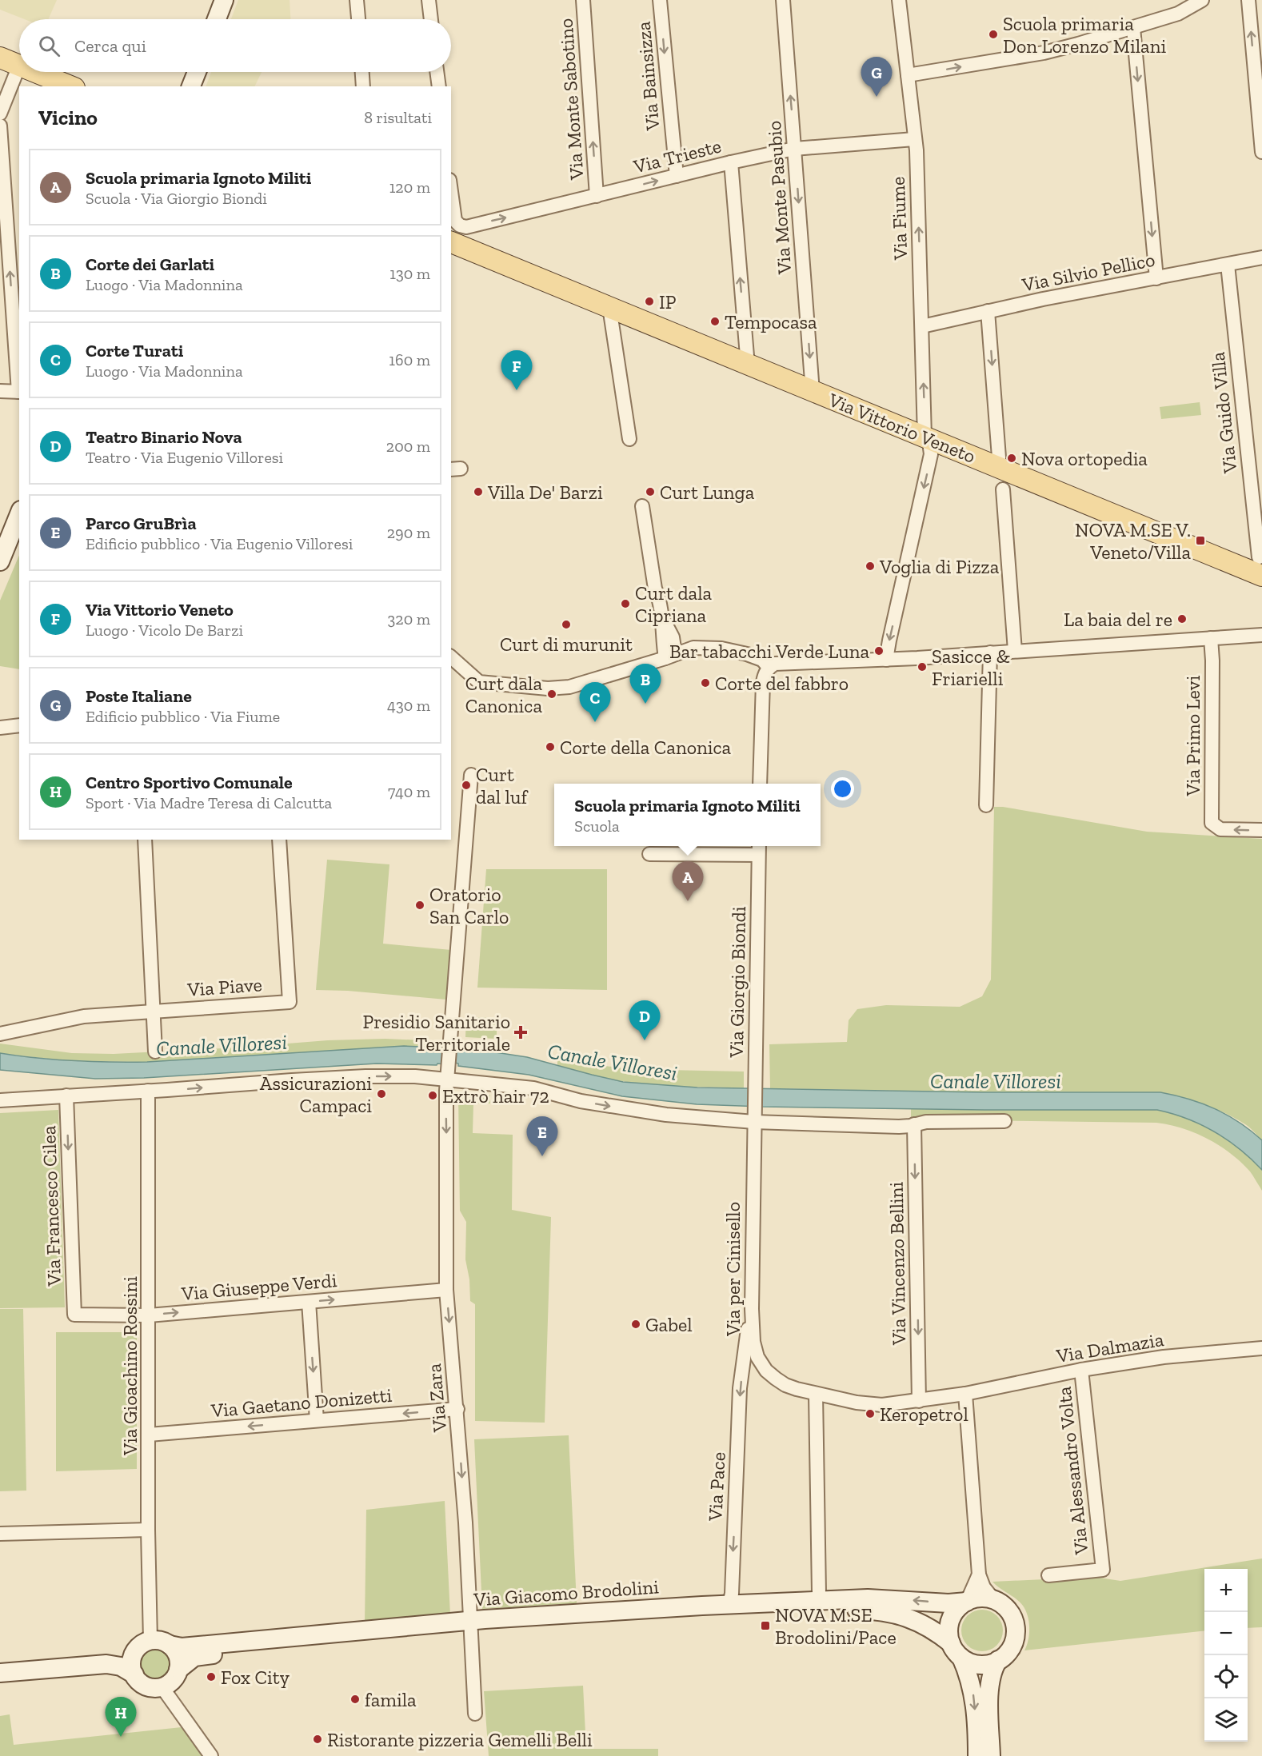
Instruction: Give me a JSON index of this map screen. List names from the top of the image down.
{
  "streets": {
    "main road": ["Via Vittorio Veneto", "Via Giacomo Brodolini"],
    "street": [
      "Via Bainsizza",
      "Via Monte Sabotino",
      "Via Trieste",
      "Via Monte Pasubio",
      "Via Fiume",
      "Via Silvio Pellico",
      "Via Guido Villa",
      "Via Primo Levi",
      "Via Giorgio Biondi",
      "Via Piave",
      "Via Francesco Cilea",
      "Via Vincenzo Bellini",
      "Via per Cinisello",
      "Via Giuseppe Verdi",
      "Via Dalmazia",
      "Via Gioachino Rossini",
      "Via Zara",
      "Via Gaetano Donizetti",
      "Via Alessandro Volta",
      "Via Pace"
    ]
  },
  "crossings": [
    ["Via Bainsizza", "Via Trieste"],
    ["Via Monte Sabotino", "Via Trieste"],
    ["Via Trieste", "Via Monte Pasubio"],
    ["Via Trieste", "Via Fiume"],
    ["Via Monte Pasubio", "Via Vittorio Veneto"],
    ["Via Fiume", "Via Silvio Pellico"],
    ["Via Fiume", "Via Vittorio Veneto"],
    ["Via Silvio Pellico", "Via Guido Villa"],
    ["Via Guido Villa", "Via Vittorio Veneto"],
    ["Via Giorgio Biondi", "Via per Cinisello"],
    ["Via Francesco Cilea", "Via Giuseppe Verdi"],
    ["Via Vincenzo Bellini", "Via per Cinisello"],
    ["Via per Cinisello", "Via Dalmazia"],
    ["Via per Cinisello", "Via Pace"],
    ["Via Giuseppe Verdi", "Via Gioachino Rossini"],
    ["Via Giuseppe Verdi", "Via Zara"],
    ["Via Dalmazia", "Via Alessandro Volta"],
    ["Via Gioachino Rossini", "Via Gaetano Donizetti"],
    ["Via Gioachino Rossini", "Via Giacomo Brodolini"],
    ["Via Zara", "Via Gaetano Donizetti"],
    ["Via Zara", "Via Giacomo Brodolini"],
    ["Via Pace", "Via Giacomo Brodolini"]
  ],
  "one_way": [
    "Via Bainsizza",
    "Via Monte Sabotino",
    "Via Trieste",
    "Via Primo Levi",
    "Via Francesco Cilea",
    "Via Vincenzo Bellini",
    "Via Giuseppe Verdi",
    "Via Zara",
    "Via Gaetano Donizetti"
  ],
  "water": ["Canale Villoresi"],
  "places": {
    "other": [
      "Scuola primaria Don Lorenzo Milani",
      "IP",
      "Tempocasa",
      "Nova ortopedia",
      "Villa De' Barzi",
      "Curt Lunga",
      "Voglia di Pizza",
      "Curt dala Cipriana",
      "La baia del re",
      "Curt di murunit",
      "Bar tabacchi Verde Luna",
      "Sasicce & Friarielli",
      "Corte del fabbro",
      "Curt dala Canonica",
      "Corte della Canonica",
      "Curt dal luf",
      "Oratorio San Carlo",
      "Assicurazioni Campaci",
      "Extrò hair 72",
      "Gabel",
      "Keropetrol",
      "Fox City",
      "famila",
      "Ristorante pizzeria Gemelli Belli"
    ],
    "transit": ["NOVA M.SE V. Veneto/Villa", "NOVA M.SE Brodolini/Pace"],
    "health": ["Presidio Sanitario Territoriale"]
  },
  "page": {
    "search": "Cerca qui",
    "pins": [
      "G",
      "F",
      "B",
      "C",
      "A",
      "D",
      "E",
      "H"
    ],
    "heading": ["Vicino", "8 risultati"],
    "list": [
      {
        "mark": "A",
        "name": "Scuola primaria Ignoto Militi",
        "note": "Scuola · Via Giorgio Biondi",
        "value": "120 m"
      },
      {
        "mark": "B",
        "name": "Corte dei Garlati",
        "note": "Luogo · Via Madonnina",
        "value": "130 m"
      },
      {
        "mark": "C",
        "name": "Corte Turati",
        "note": "Luogo · Via Madonnina",
        "value": "160 m"
      },
      {
        "mark": "D",
        "name": "Teatro Binario Nova",
        "note": "Teatro · Via Eugenio Villoresi",
        "value": "200 m"
      },
      {
        "mark": "E",
        "name": "Parco GruBrìa",
        "note": "Edificio pubblico · Via Eugenio Villoresi",
        "value": "290 m"
      },
      {
        "mark": "F",
        "name": "Via Vittorio Veneto",
        "note": "Luogo · Vicolo De Barzi",
        "value": "320 m"
      },
      {
        "mark": "G",
        "name": "Poste Italiane",
        "note": "Edificio pubblico · Via Fiume",
        "value": "430 m"
      },
      {
        "mark": "H",
        "name": "Centro Sportivo Comunale",
        "note": "Sport · Via Madre Teresa di Calcutta",
        "value": "740 m"
      }
    ],
    "popup": ["Scuola primaria Ignoto Militi", "Scuola"],
    "map_buttons": ["+", "−"]
  }
}
